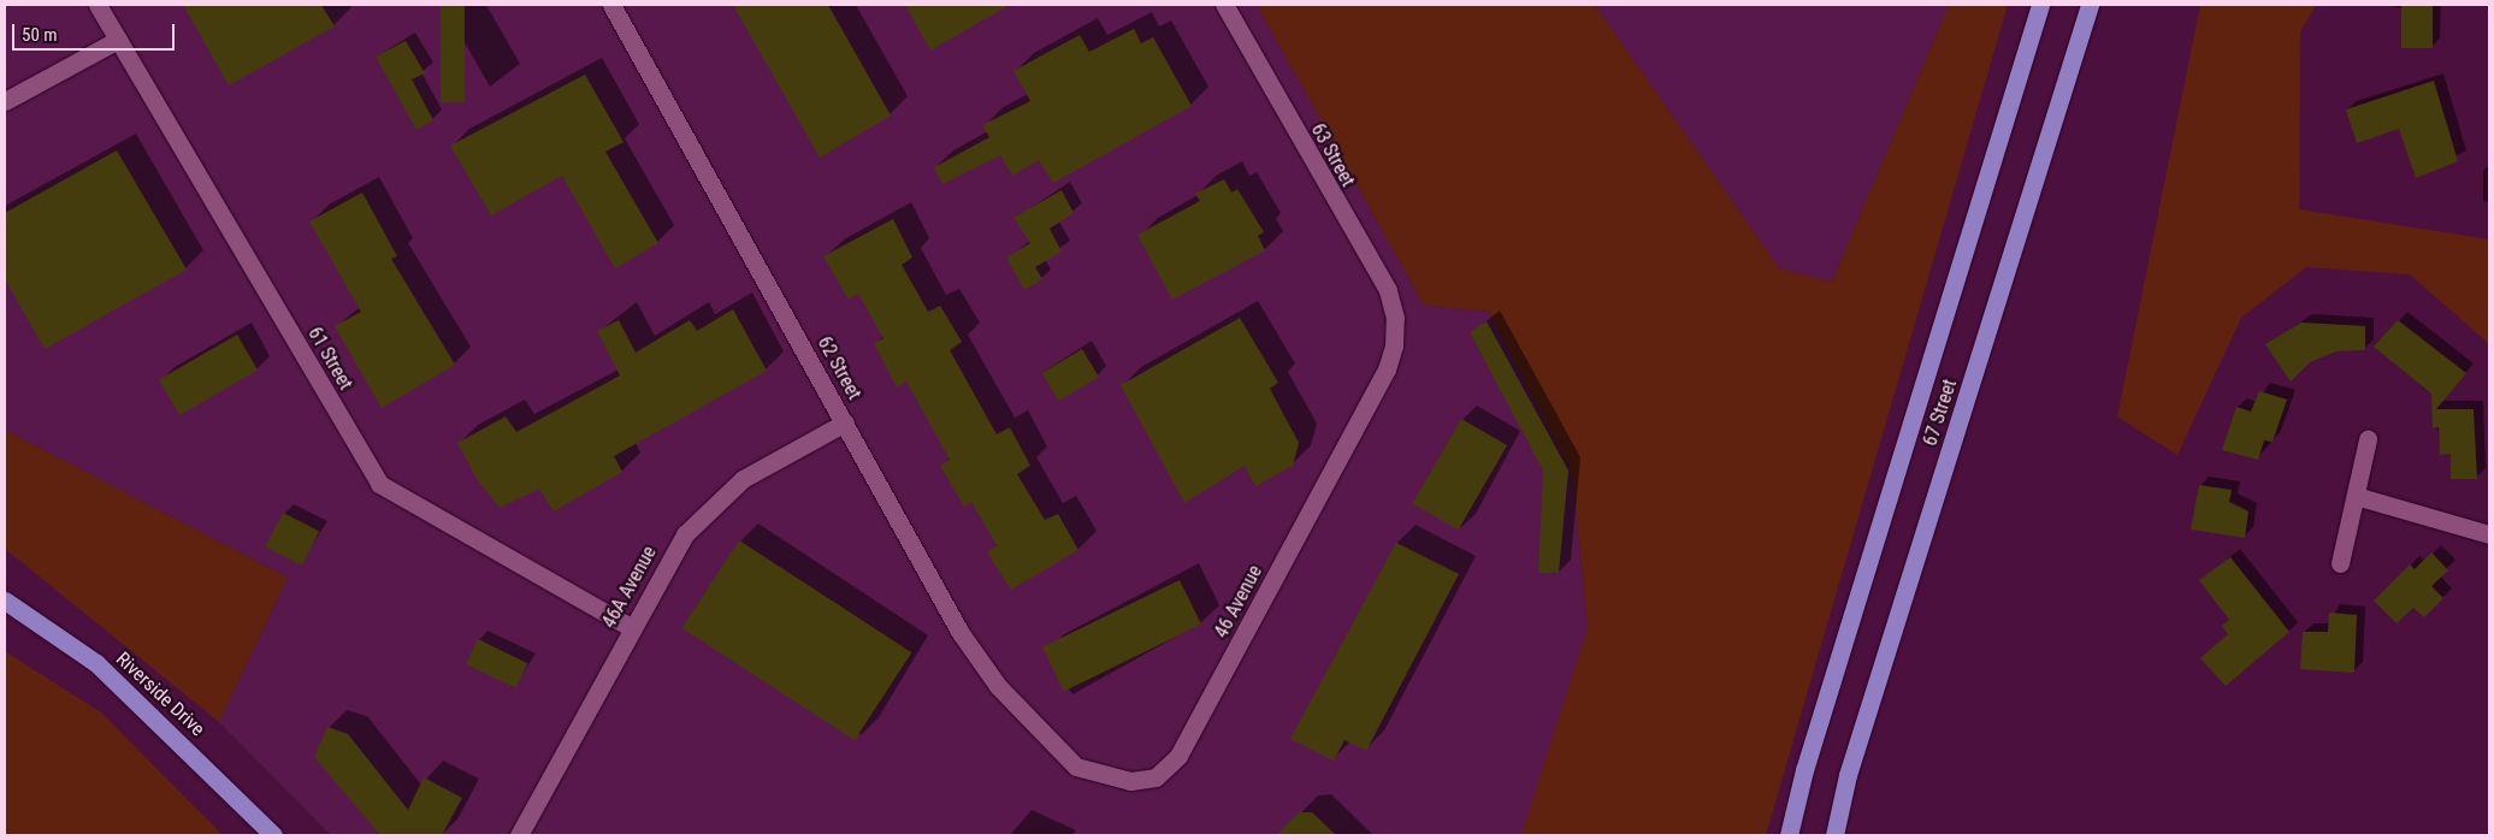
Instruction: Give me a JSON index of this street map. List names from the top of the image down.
{
  "streets": {
    "main road": ["67 Street", "Riverside Drive"],
    "street": [
      "63 Street",
      "61 Street",
      "62 Street",
      "46A Avenue",
      "46 Avenue"
    ]
  },
  "crossings": [
    ["63 Street", "46 Avenue"],
    ["61 Street", "46A Avenue"],
    ["62 Street", "46A Avenue"],
    ["62 Street", "46 Avenue"]
  ],
  "scale_bar": "50 m"
}
